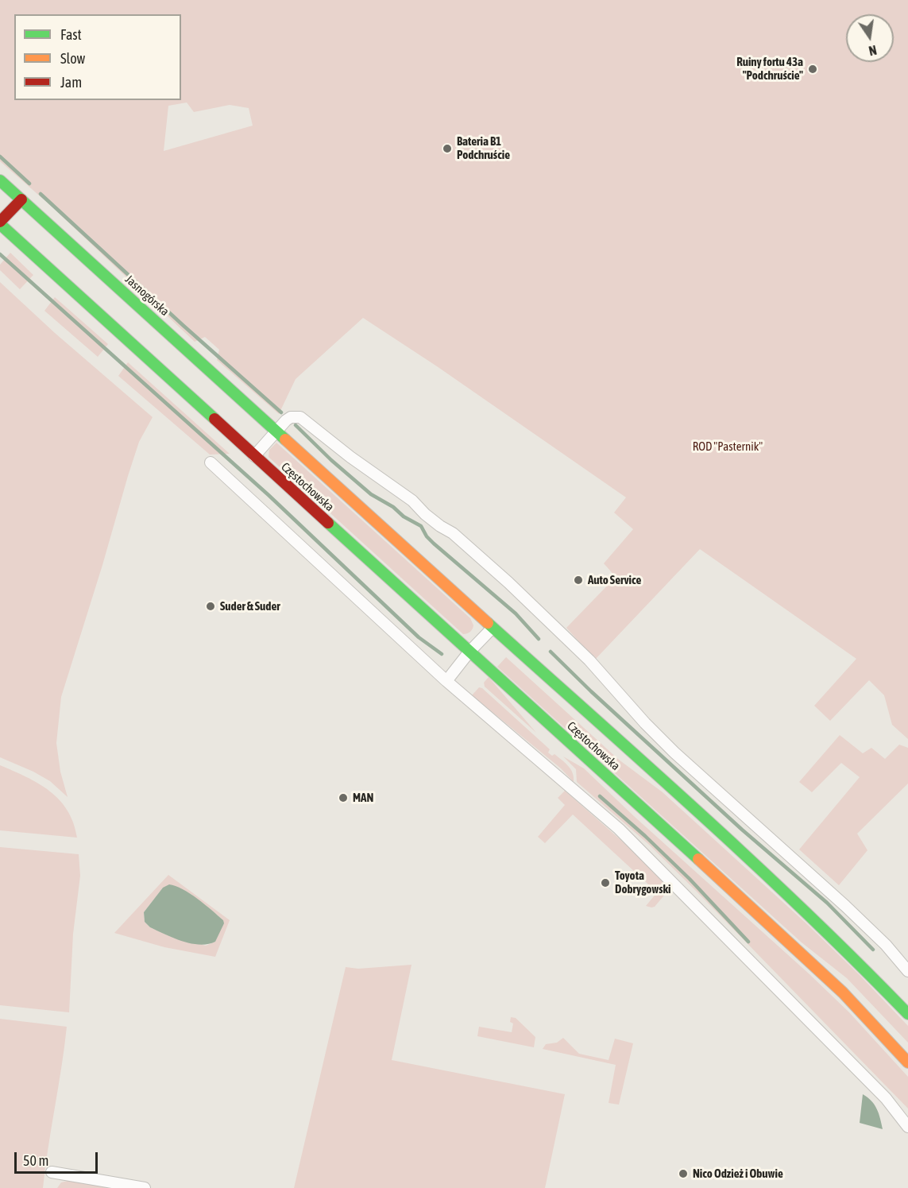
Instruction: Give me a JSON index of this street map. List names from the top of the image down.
{
  "streets": {
    "main road": ["Jasnogórska", "Częstochowska"]
  },
  "crossings": [
    ["Jasnogórska", "Częstochowska"]
  ],
  "parks": ["ROD \"Pasternik\""],
  "places": [
    "Ruiny fortu 43a \"Podchruście\"",
    "Bateria B1 Podchruście",
    "Auto Service",
    "Suder & Suder",
    "MAN",
    "Toyota Dobrygowski",
    "Nico Odzież i Obuwie"
  ],
  "legend": ["Fast", "Slow", "Jam"],
  "scale_bar": "50 m",
  "north": "bottom"
}
